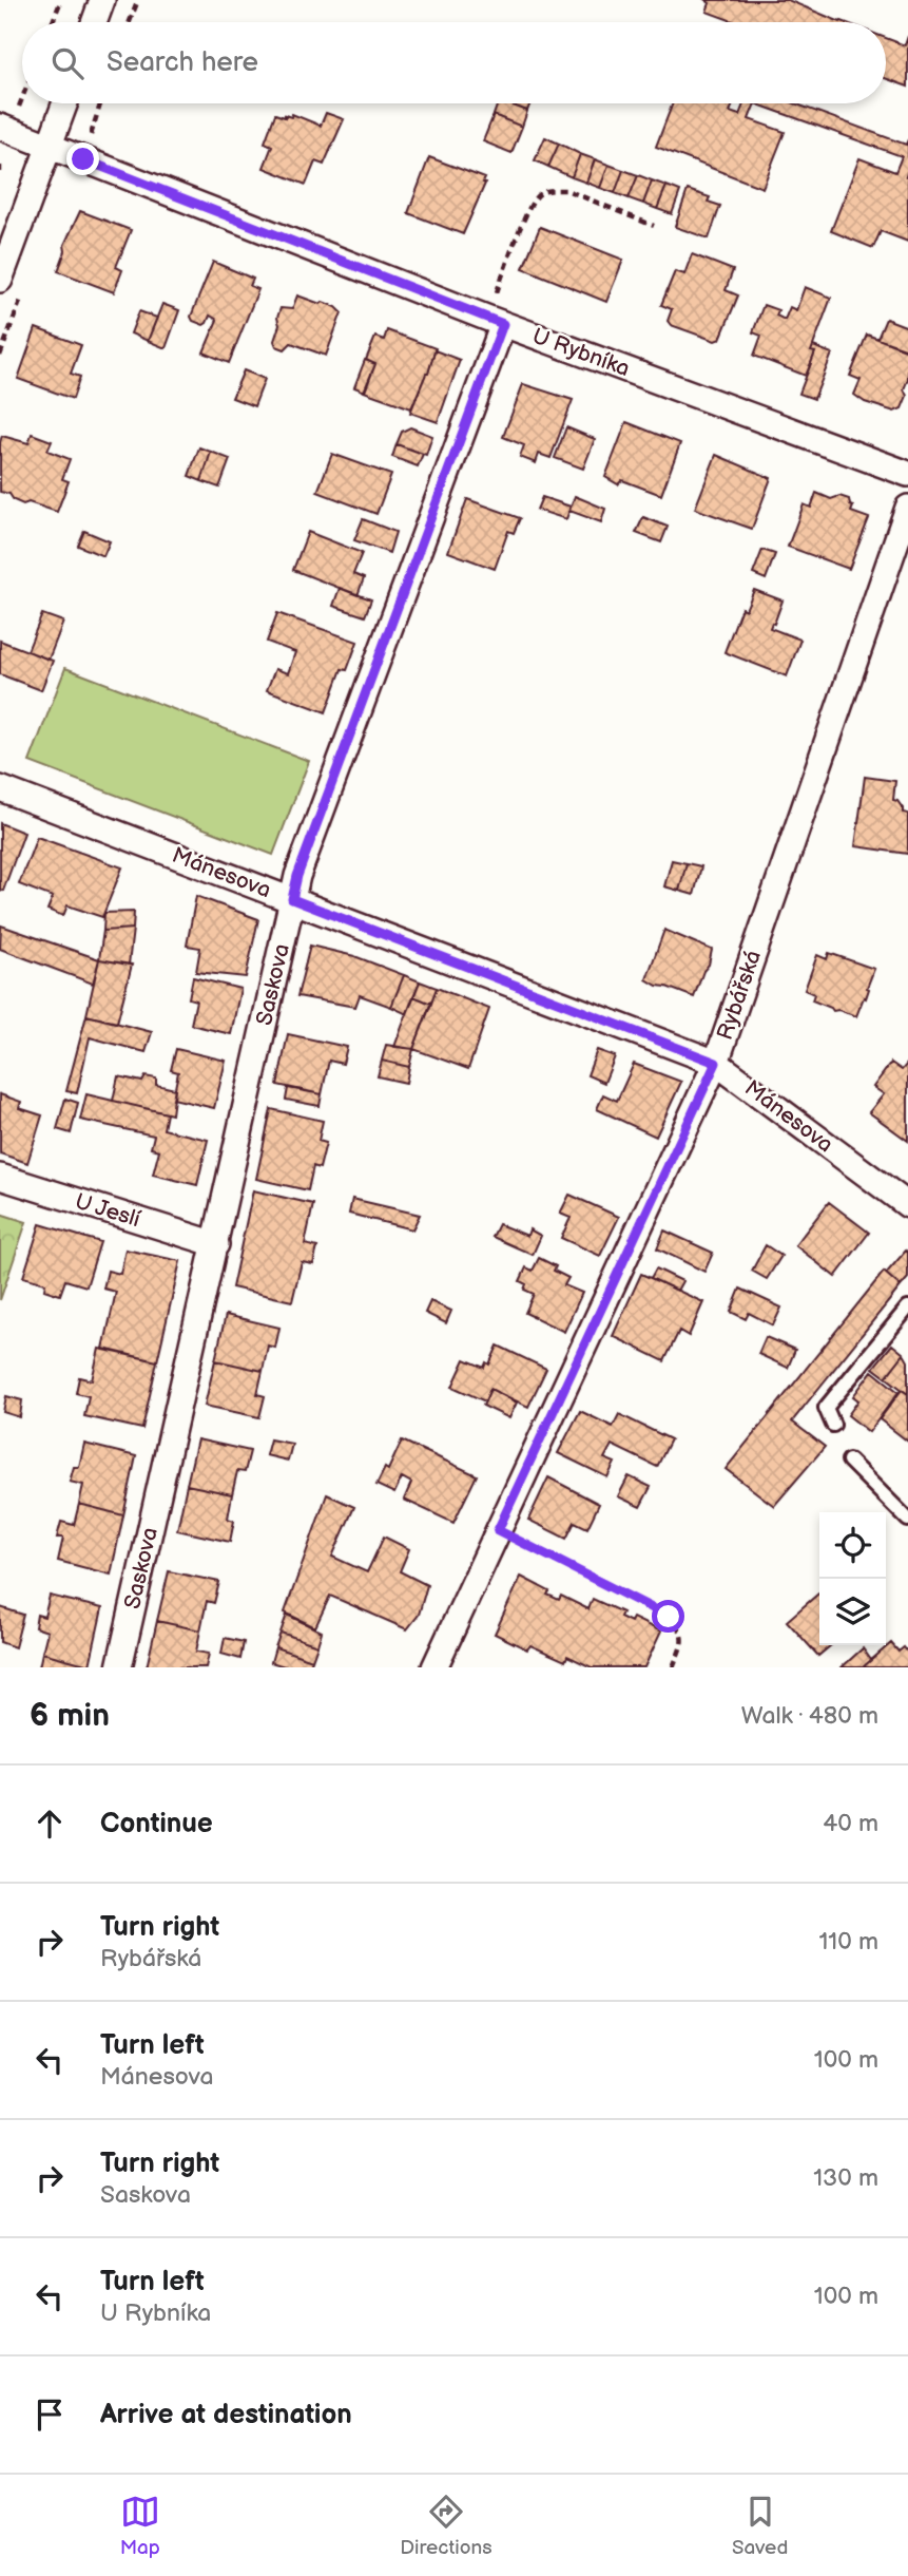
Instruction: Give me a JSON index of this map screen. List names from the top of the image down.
{
  "streets": {
    "street": [
      "U Rybníka",
      "Mánesova",
      "Saskova",
      "Rybářská",
      "U Jeslí"
    ]
  },
  "crossings": [
    ["U Rybníka", "Saskova"],
    ["Mánesova", "Saskova"],
    ["Mánesova", "Rybářská"],
    ["Saskova", "U Jeslí"]
  ],
  "page": {
    "search": "Search here",
    "heading": ["6 min", "Walk · 480 m"],
    "list": [
      ["Continue", "40 m"],
      ["Turn right", "Rybářská", "110 m"],
      ["Turn left", "Mánesova", "100 m"],
      ["Turn right", "Saskova", "130 m"],
      ["Turn left", "U Rybníka", "100 m"],
      "Arrive at destination"
    ],
    "nav": ["Map", "Directions", "Saved"]
  }
}
